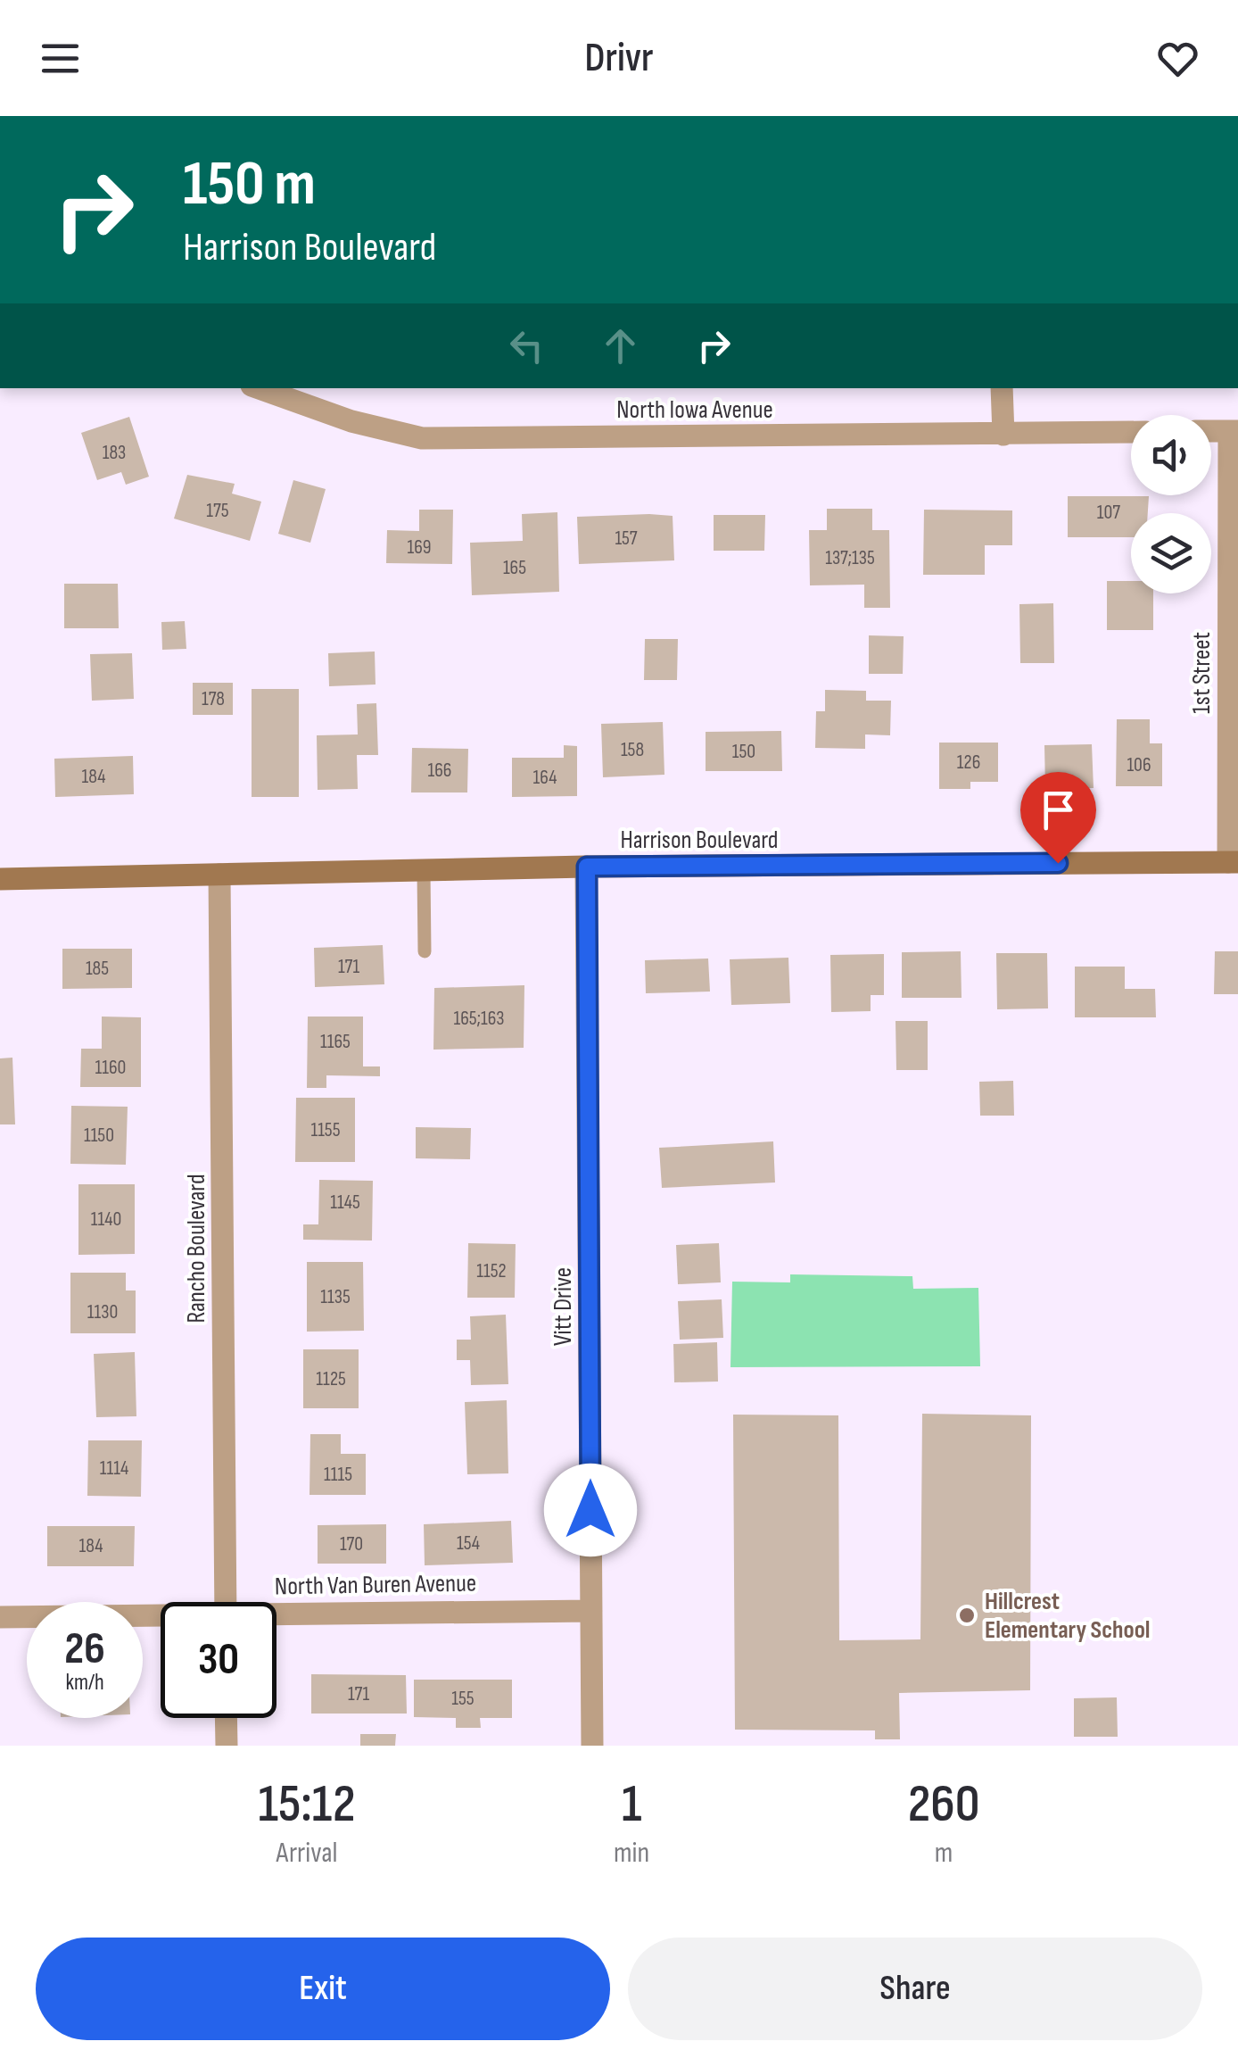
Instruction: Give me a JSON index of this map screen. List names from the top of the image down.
{
  "streets": {
    "street": [
      "North Iowa Avenue",
      "1st Street",
      "Harrison Boulevard",
      "Rancho Boulevard",
      "Vitt Drive",
      "North Van Buren Avenue"
    ]
  },
  "crossings": [
    ["1st Street", "Harrison Boulevard"],
    ["Harrison Boulevard", "Rancho Boulevard"],
    ["Harrison Boulevard", "Vitt Drive"],
    ["Vitt Drive", "North Van Buren Avenue"]
  ],
  "places": ["Hillcrest Elementary School"],
  "house_numbers": [
    "183",
    "175",
    "107",
    "157",
    "169",
    "137;135",
    "165",
    "178",
    "158",
    "150",
    "126",
    "106",
    "166",
    "184",
    "164",
    "171",
    "185",
    "165;163",
    "1165",
    "1160",
    "1155",
    "1150",
    "1145",
    "1140",
    "1152",
    "1135",
    "1130",
    "1125",
    "1114",
    "1115",
    "154",
    "170",
    "184",
    "171",
    "155"
  ],
  "page": {
    "header": "Drivr",
    "turn": ["150 m", "Harrison Boulevard"],
    "speed": "26 km/h",
    "limit": "30",
    "eta": [
      "15:12",
      "Arrival",
      "1",
      "min",
      "260",
      "m"
    ],
    "buttons": ["Exit", "Share"]
  }
}
